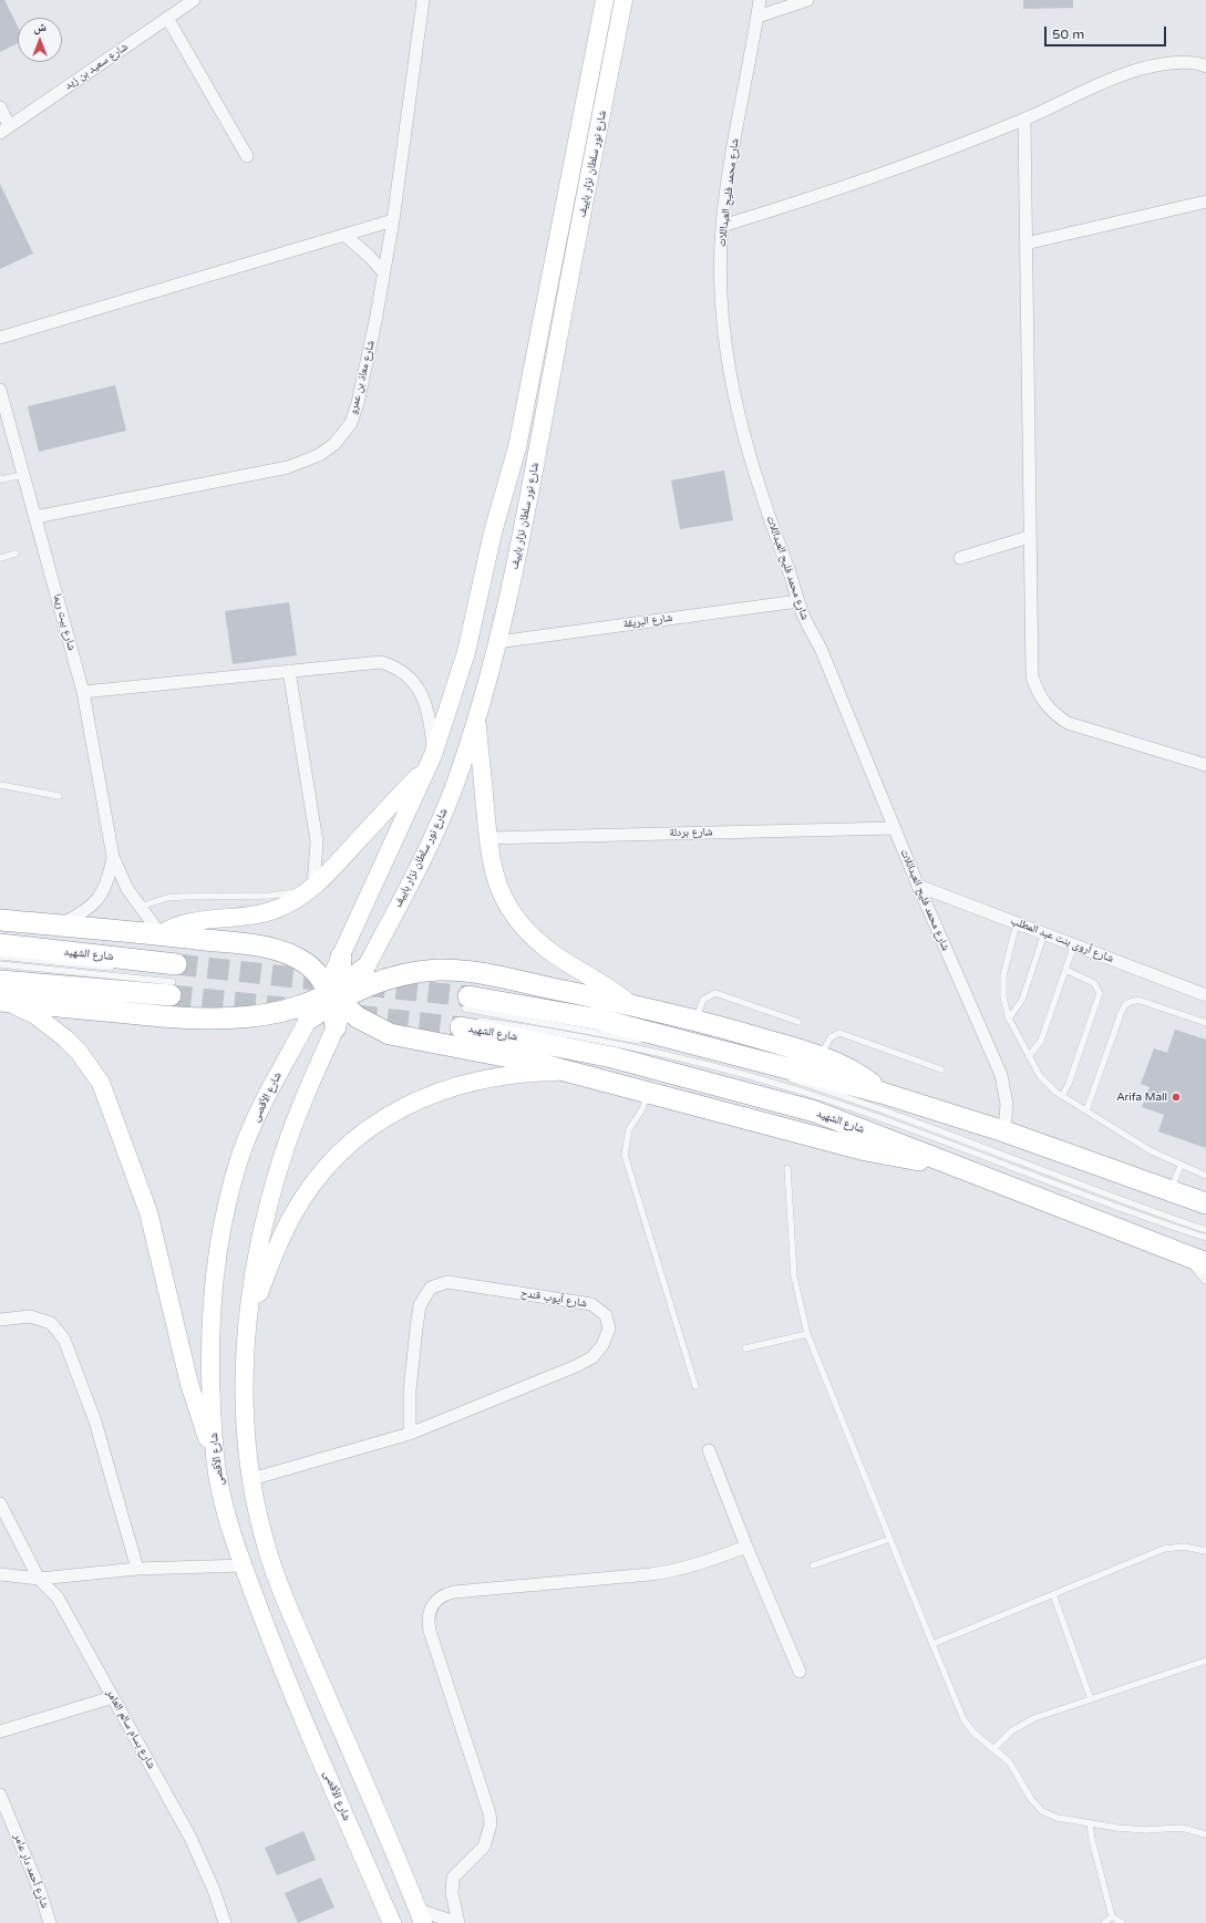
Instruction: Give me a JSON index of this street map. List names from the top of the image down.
{
  "streets": {
    "highway": ["شارع الشهيد"],
    "main road": ["شارع نور سلطان نزار باييف", "شارع الأقصى"],
    "street": [
      "شارع سعيد بن زيد",
      "شارع محمد فليح العبداللات",
      "شارع معاذ بن عمرو",
      "شارع البريقة",
      "شارع بيت ريما",
      "شارع بردلة",
      "شارع أروى بنت عبد المطلب",
      "شارع أيوب قندح",
      "شارع بسام سالم العامر",
      "شارع أحمد دار عامر"
    ]
  },
  "crossings": [
    ["شارع نور سلطان نزار باييف", "شارع البريقة"],
    ["شارع محمد فليح العبداللات", "شارع البريقة"],
    ["شارع محمد فليح العبداللات", "شارع بردلة"],
    ["شارع محمد فليح العبداللات", "شارع أروى بنت عبد المطلب"],
    ["شارع معاذ بن عمرو", "شارع بيت ريما"]
  ],
  "places": ["Arifa Mall"],
  "scale_bar": "50 m",
  "north": "top"
}
